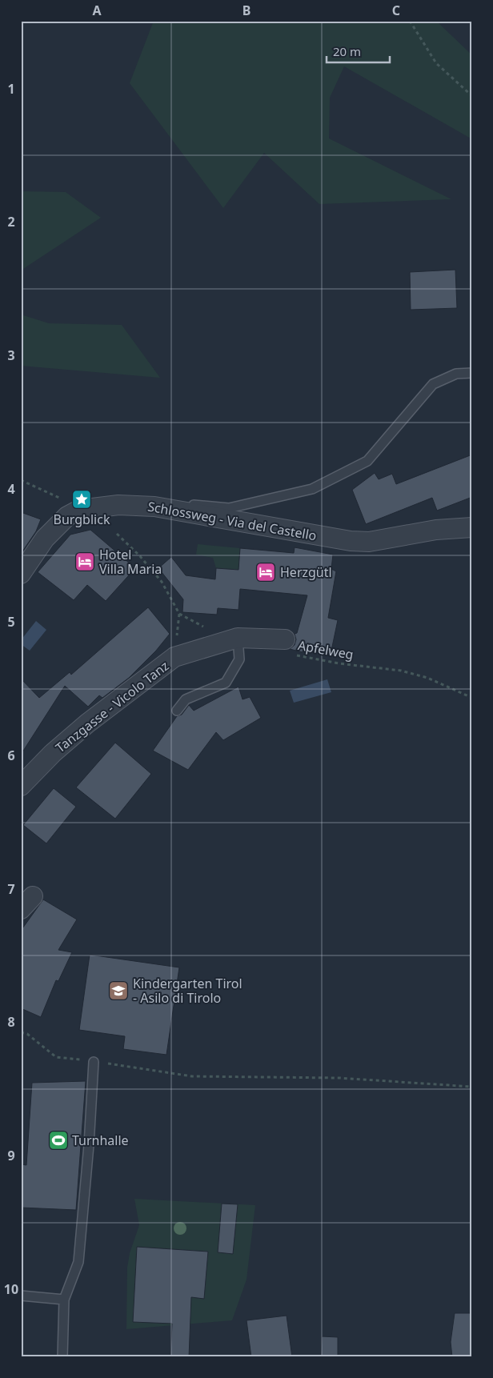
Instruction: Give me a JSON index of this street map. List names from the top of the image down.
{
  "streets": {
    "street": ["Schlossweg - Via del Castello", "Tanzgasse - Vicolo Tanz"],
    "path": ["Apfelweg"]
  },
  "places": {
    "place": ["Burgblick"],
    "hotel": ["Hotel Villa Maria", "Herzgütl"],
    "school or university": ["Kindergarten Tirol - Asilo di Tirolo"],
    "sports": ["Turnhalle"]
  },
  "scale_bar": "20 m",
  "grid": {
    "columns": ["A", "B", "C"],
    "rows": [
      "1",
      "2",
      "3",
      "4",
      "5",
      "6",
      "7",
      "8",
      "9",
      "10"
    ]
  }
}
